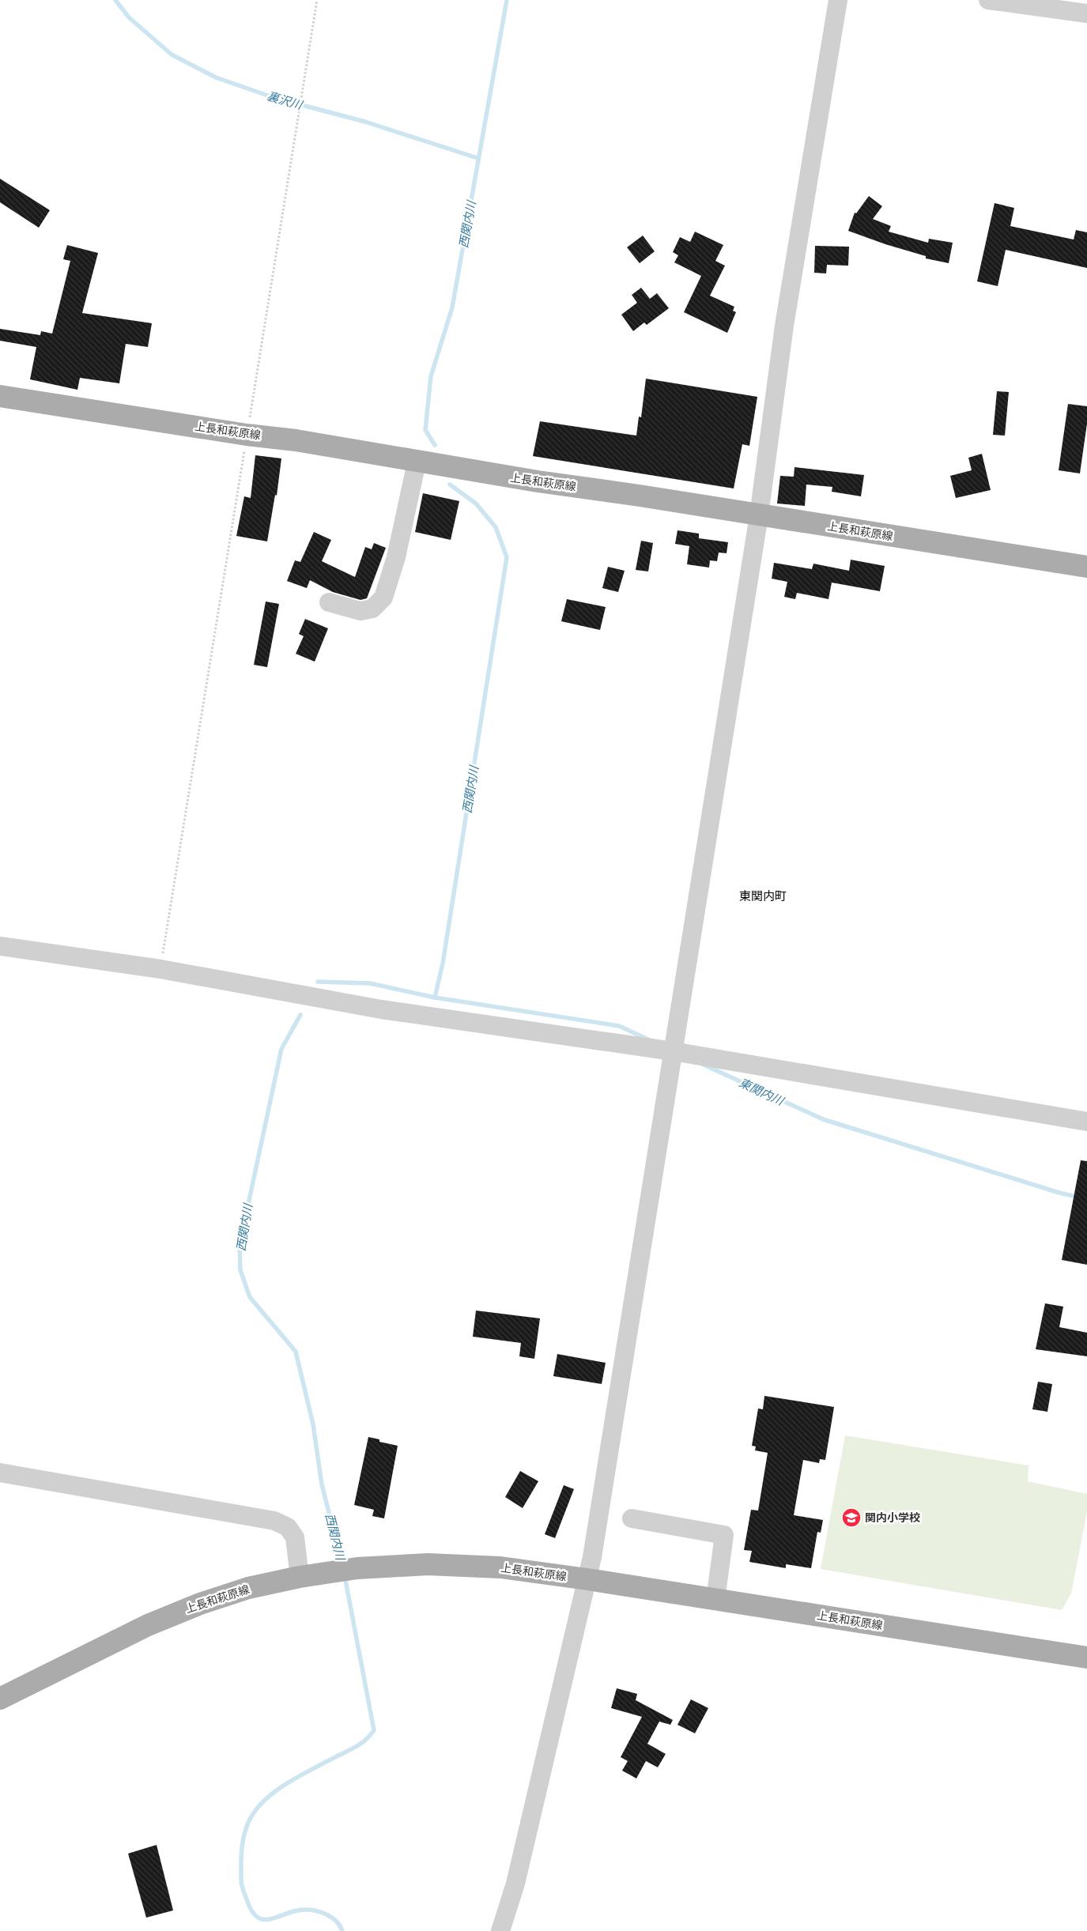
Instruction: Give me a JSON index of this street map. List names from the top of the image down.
{
  "streets": {
    "main road": ["上長和萩原線"]
  },
  "districts": ["東関内町"],
  "water": ["裏沢川", "西関内川", "東関内川"],
  "places": {
    "school or university": ["関内小学校"]
  }
}
